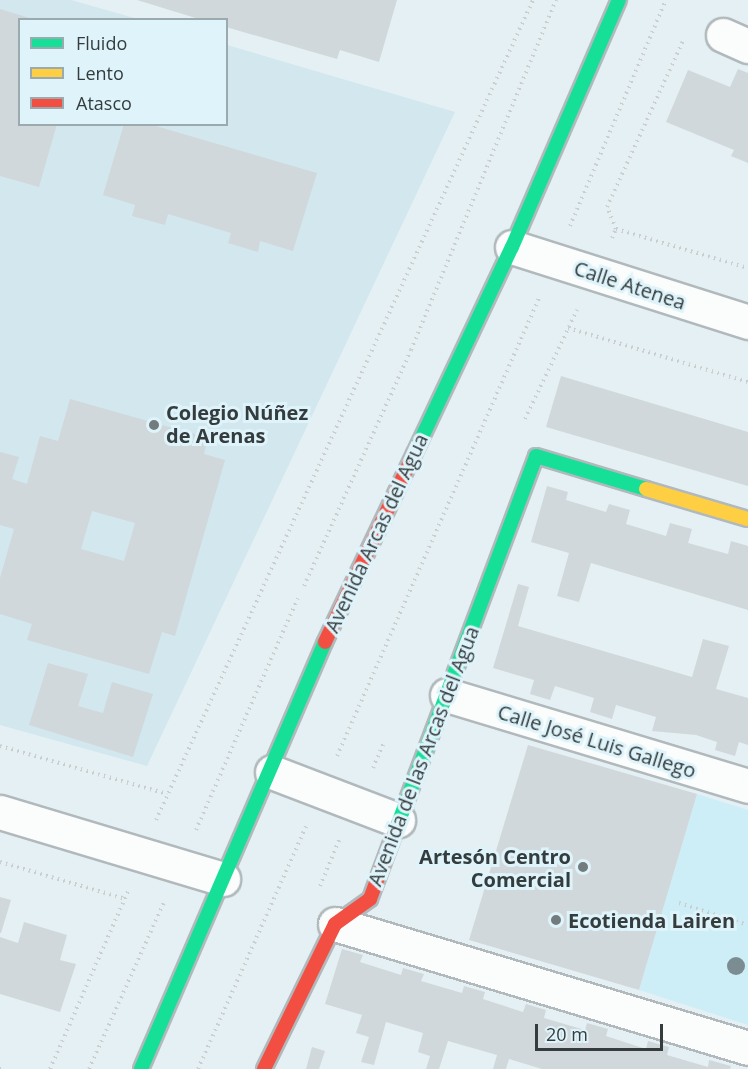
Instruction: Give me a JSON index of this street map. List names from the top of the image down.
{
  "streets": {
    "street": [
      "Calle Atenea",
      "Avenida Arcas del Agua",
      "Calle José Luis Gallego",
      "Avenida de las Arcas del Agua"
    ]
  },
  "crossings": [
    ["Calle Atenea", "Avenida Arcas del Agua"],
    ["Calle José Luis Gallego", "Avenida de las Arcas del Agua"]
  ],
  "places": ["Colegio Núñez de Arenas", "Artesón Centro Comercial", "Ecotienda Lairen"],
  "legend": ["Fluido", "Lento", "Atasco"],
  "scale_bar": "20 m"
}
